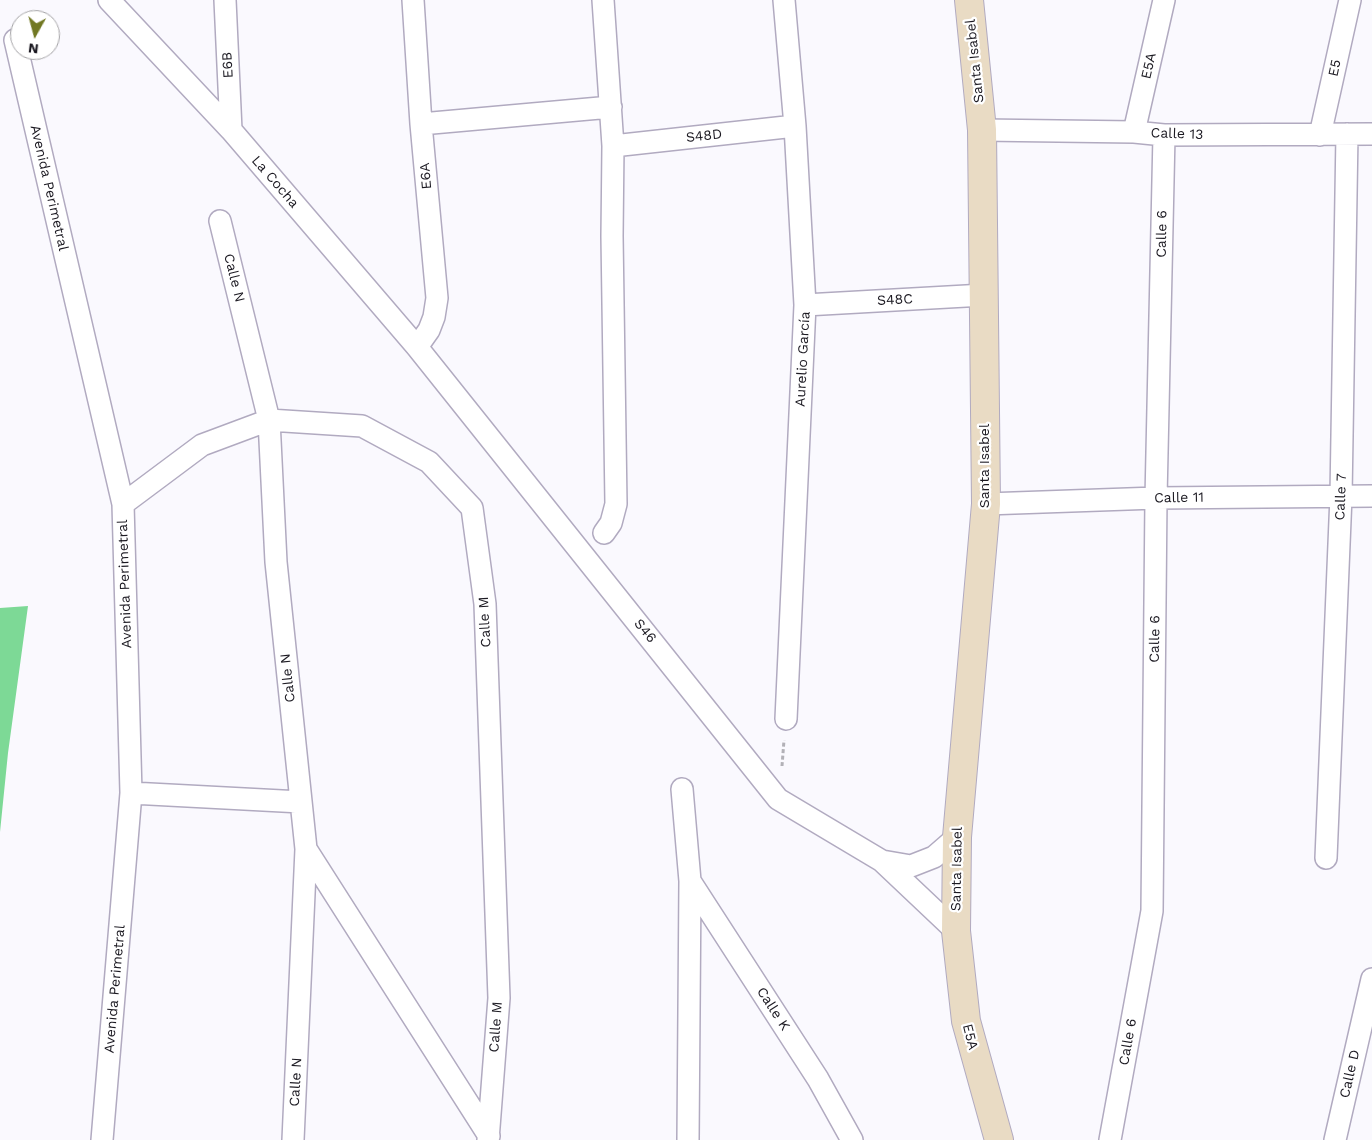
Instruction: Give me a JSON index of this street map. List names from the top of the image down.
{
  "streets": {
    "street": [
      "Santa Isabel",
      "E6B",
      "E5A",
      "E5",
      "Calle 13",
      "S48D",
      "E6A",
      "La Cocha",
      "Avenida Perimetral",
      "Calle 6",
      "Calle N",
      "S48C",
      "Aurelio García",
      "Calle 7",
      "Calle 11",
      "Calle M",
      "S46",
      "Calle K",
      "Calle D"
    ]
  },
  "crossings": [
    ["Santa Isabel", "E5A"],
    ["Santa Isabel", "Calle 13"],
    ["Santa Isabel", "S48C"],
    ["Santa Isabel", "Calle 11"],
    ["Santa Isabel", "S46"],
    ["E6B", "La Cocha"],
    ["E5A", "Calle 13"],
    ["E5A", "S46"],
    ["E5", "Calle 13"],
    ["Calle 13", "Calle 6"],
    ["Calle 13", "Calle 7"],
    ["S48D", "Aurelio García"],
    ["E6A", "La Cocha"],
    ["La Cocha", "S46"],
    ["Avenida Perimetral", "Calle M"],
    ["Calle 6", "Calle 11"],
    ["Calle N", "Calle M"],
    ["S48C", "Aurelio García"],
    ["Calle 7", "Calle 11"]
  ],
  "north": "bottom"
}
